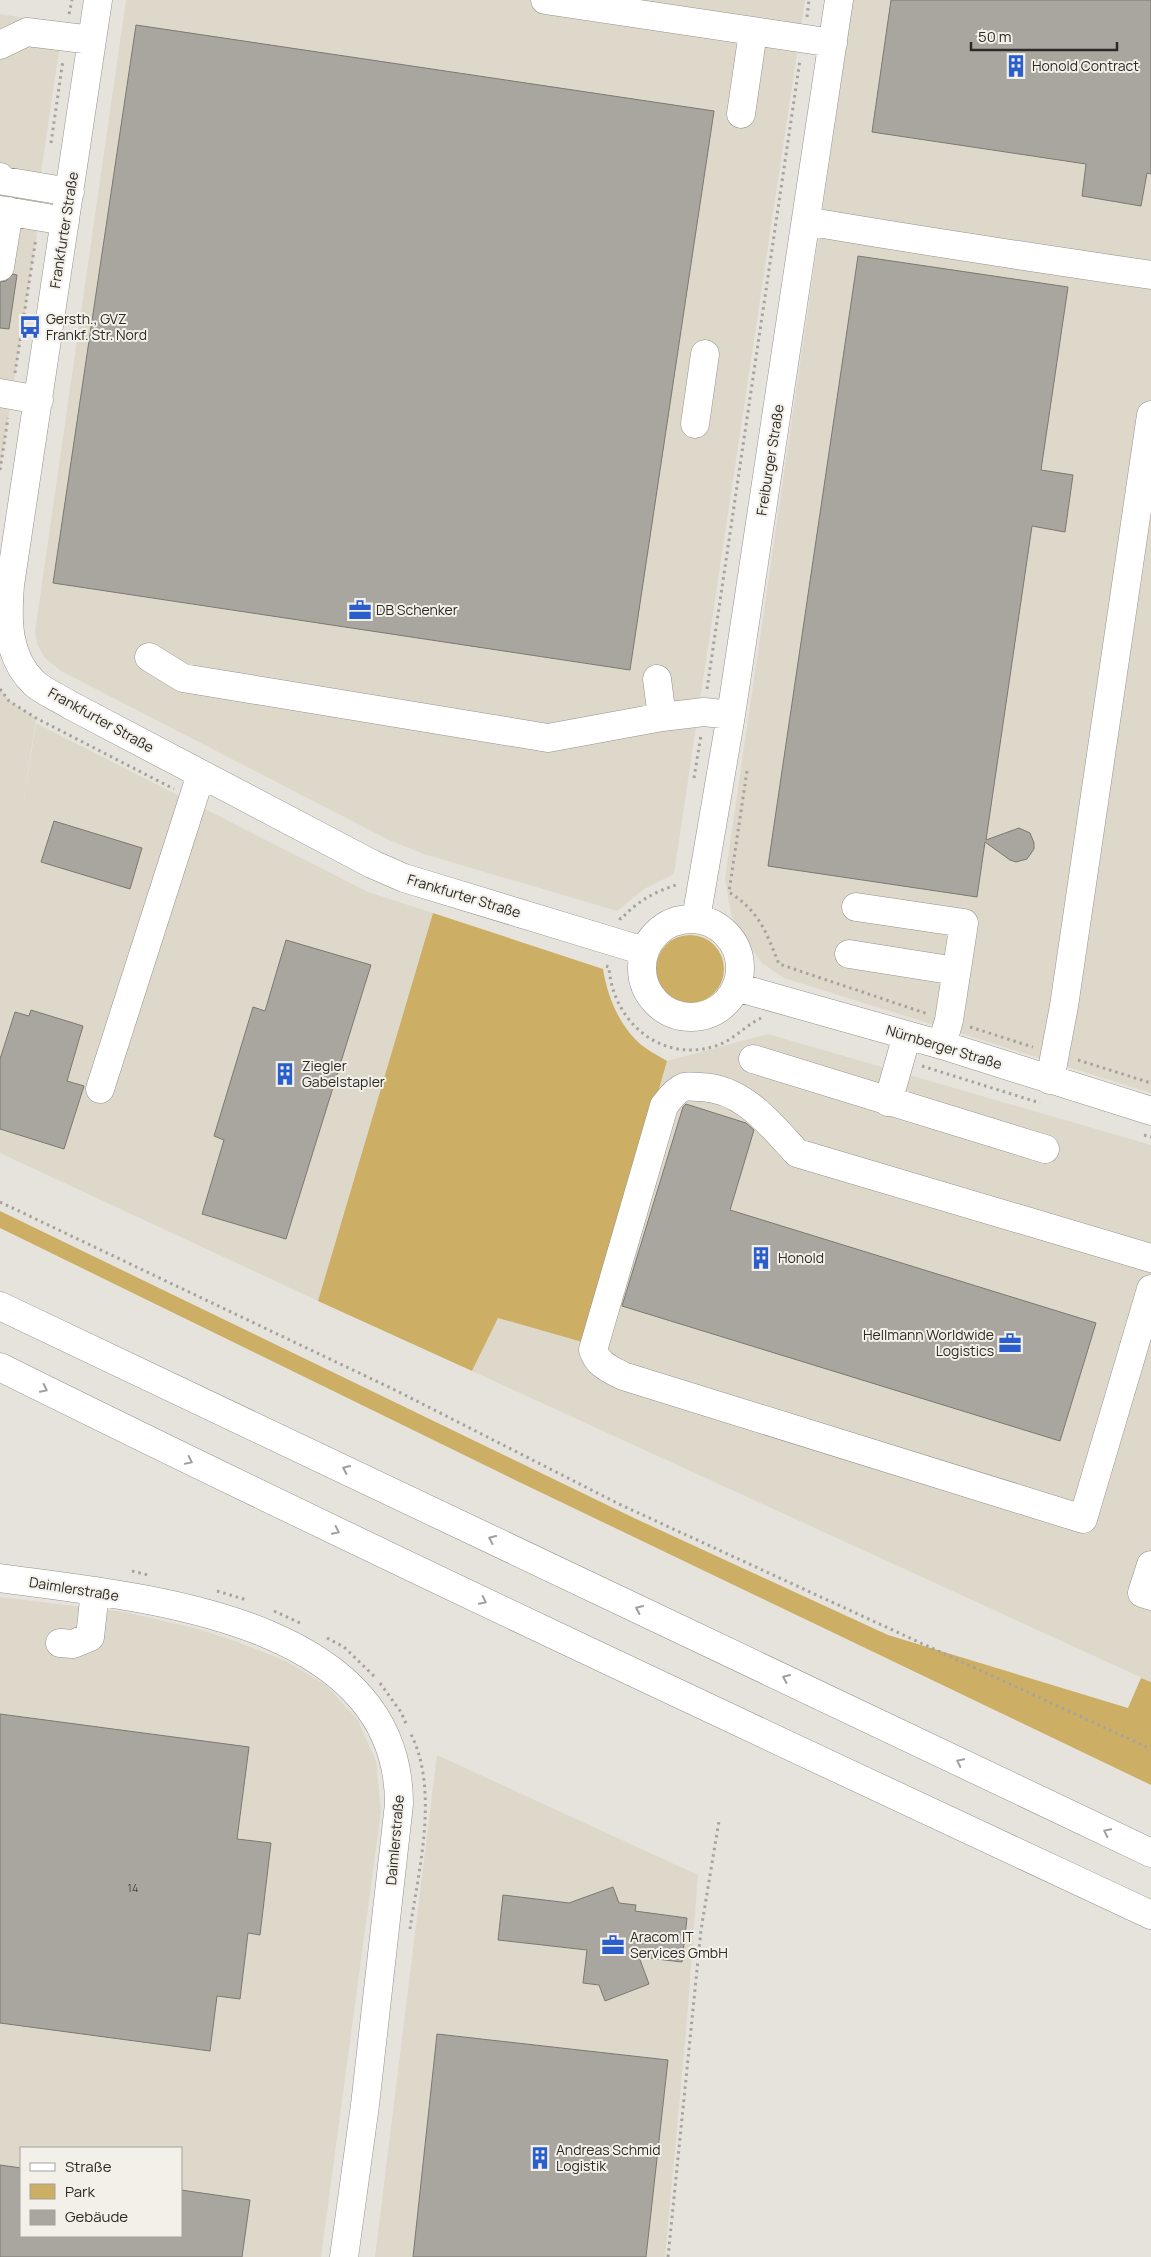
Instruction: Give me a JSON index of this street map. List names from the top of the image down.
{
  "streets": {
    "main road": [
      "Frankfurter Straße",
      "Freiburger Straße",
      "Nürnberger Straße",
      "Daimlerstraße"
    ]
  },
  "crossings": [
    ["Frankfurter Straße", "Freiburger Straße"],
    ["Frankfurter Straße", "Nürnberger Straße"],
    ["Freiburger Straße", "Nürnberger Straße"]
  ],
  "places": {
    "building": [
      "Honold Contract",
      "Ziegler Gabelstapler",
      "Honold",
      "Andreas Schmid Logistik"
    ],
    "bus stop": ["Gersth., GVZ Frankf. Str. Nord"],
    "office": ["DB Schenker", "Hellmann Worldwide Logistics", "Aracom IT Services GmbH"]
  },
  "house_numbers": ["14"],
  "legend": ["Straße", "Park", "Gebäude"],
  "scale_bar": "50 m"
}
